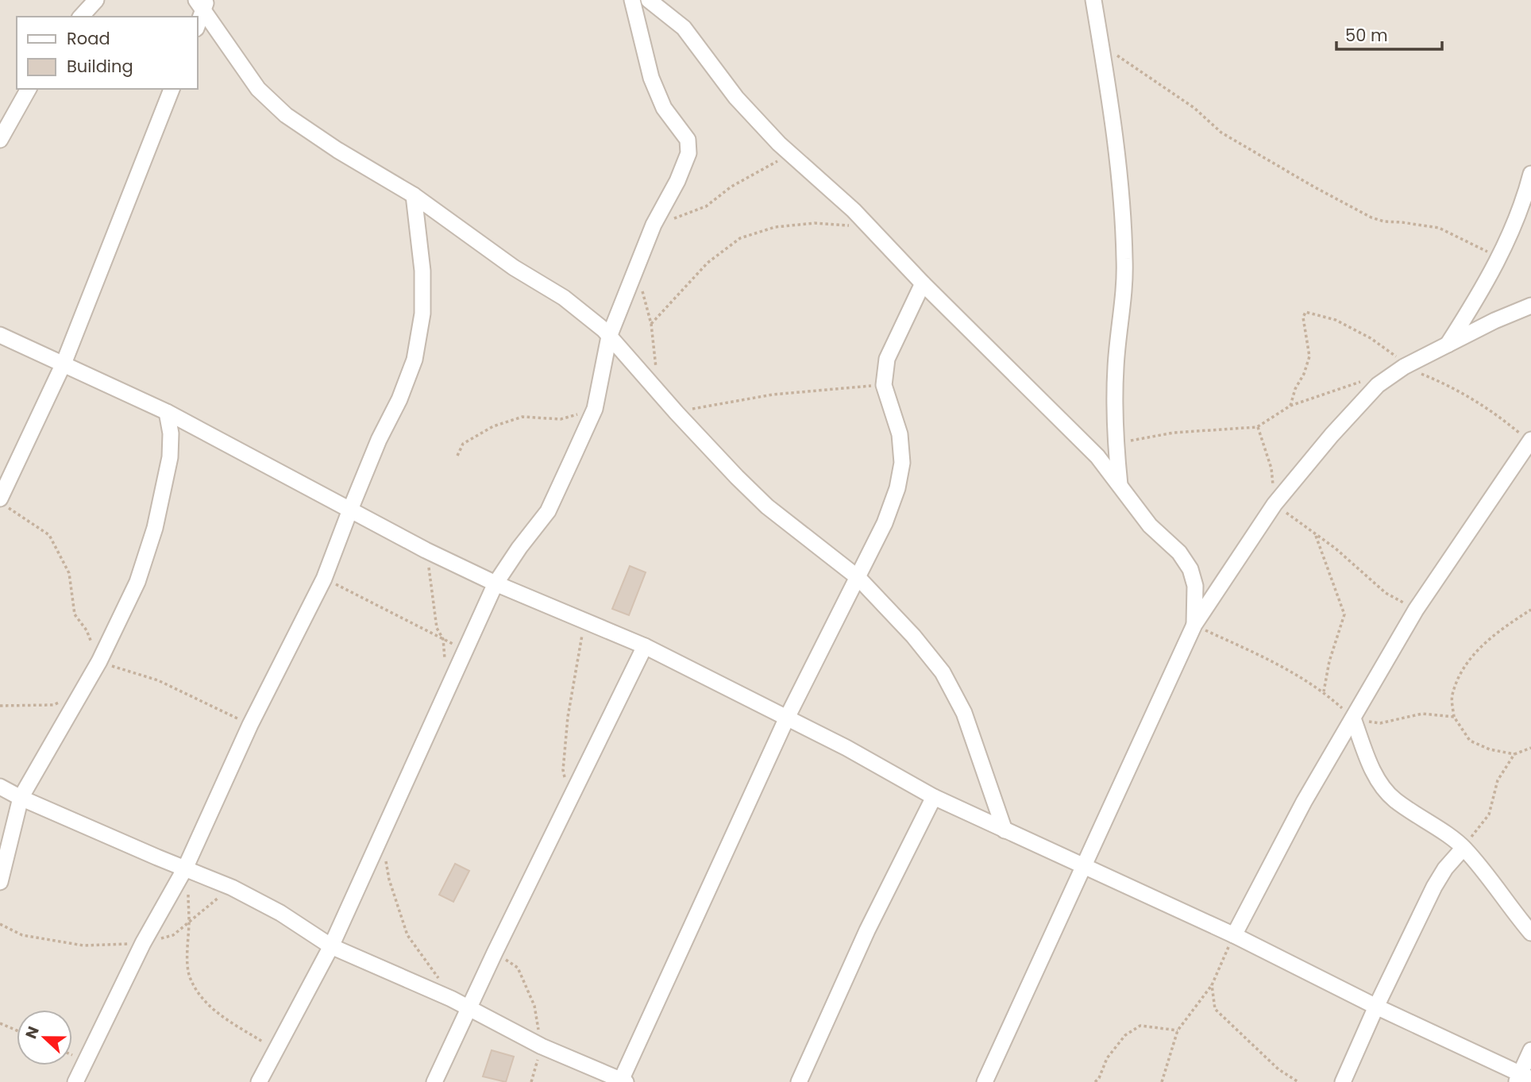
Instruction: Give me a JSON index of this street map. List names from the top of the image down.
{
  "legend": ["Road", "Building"],
  "scale_bar": "50 m",
  "north": "left"
}
